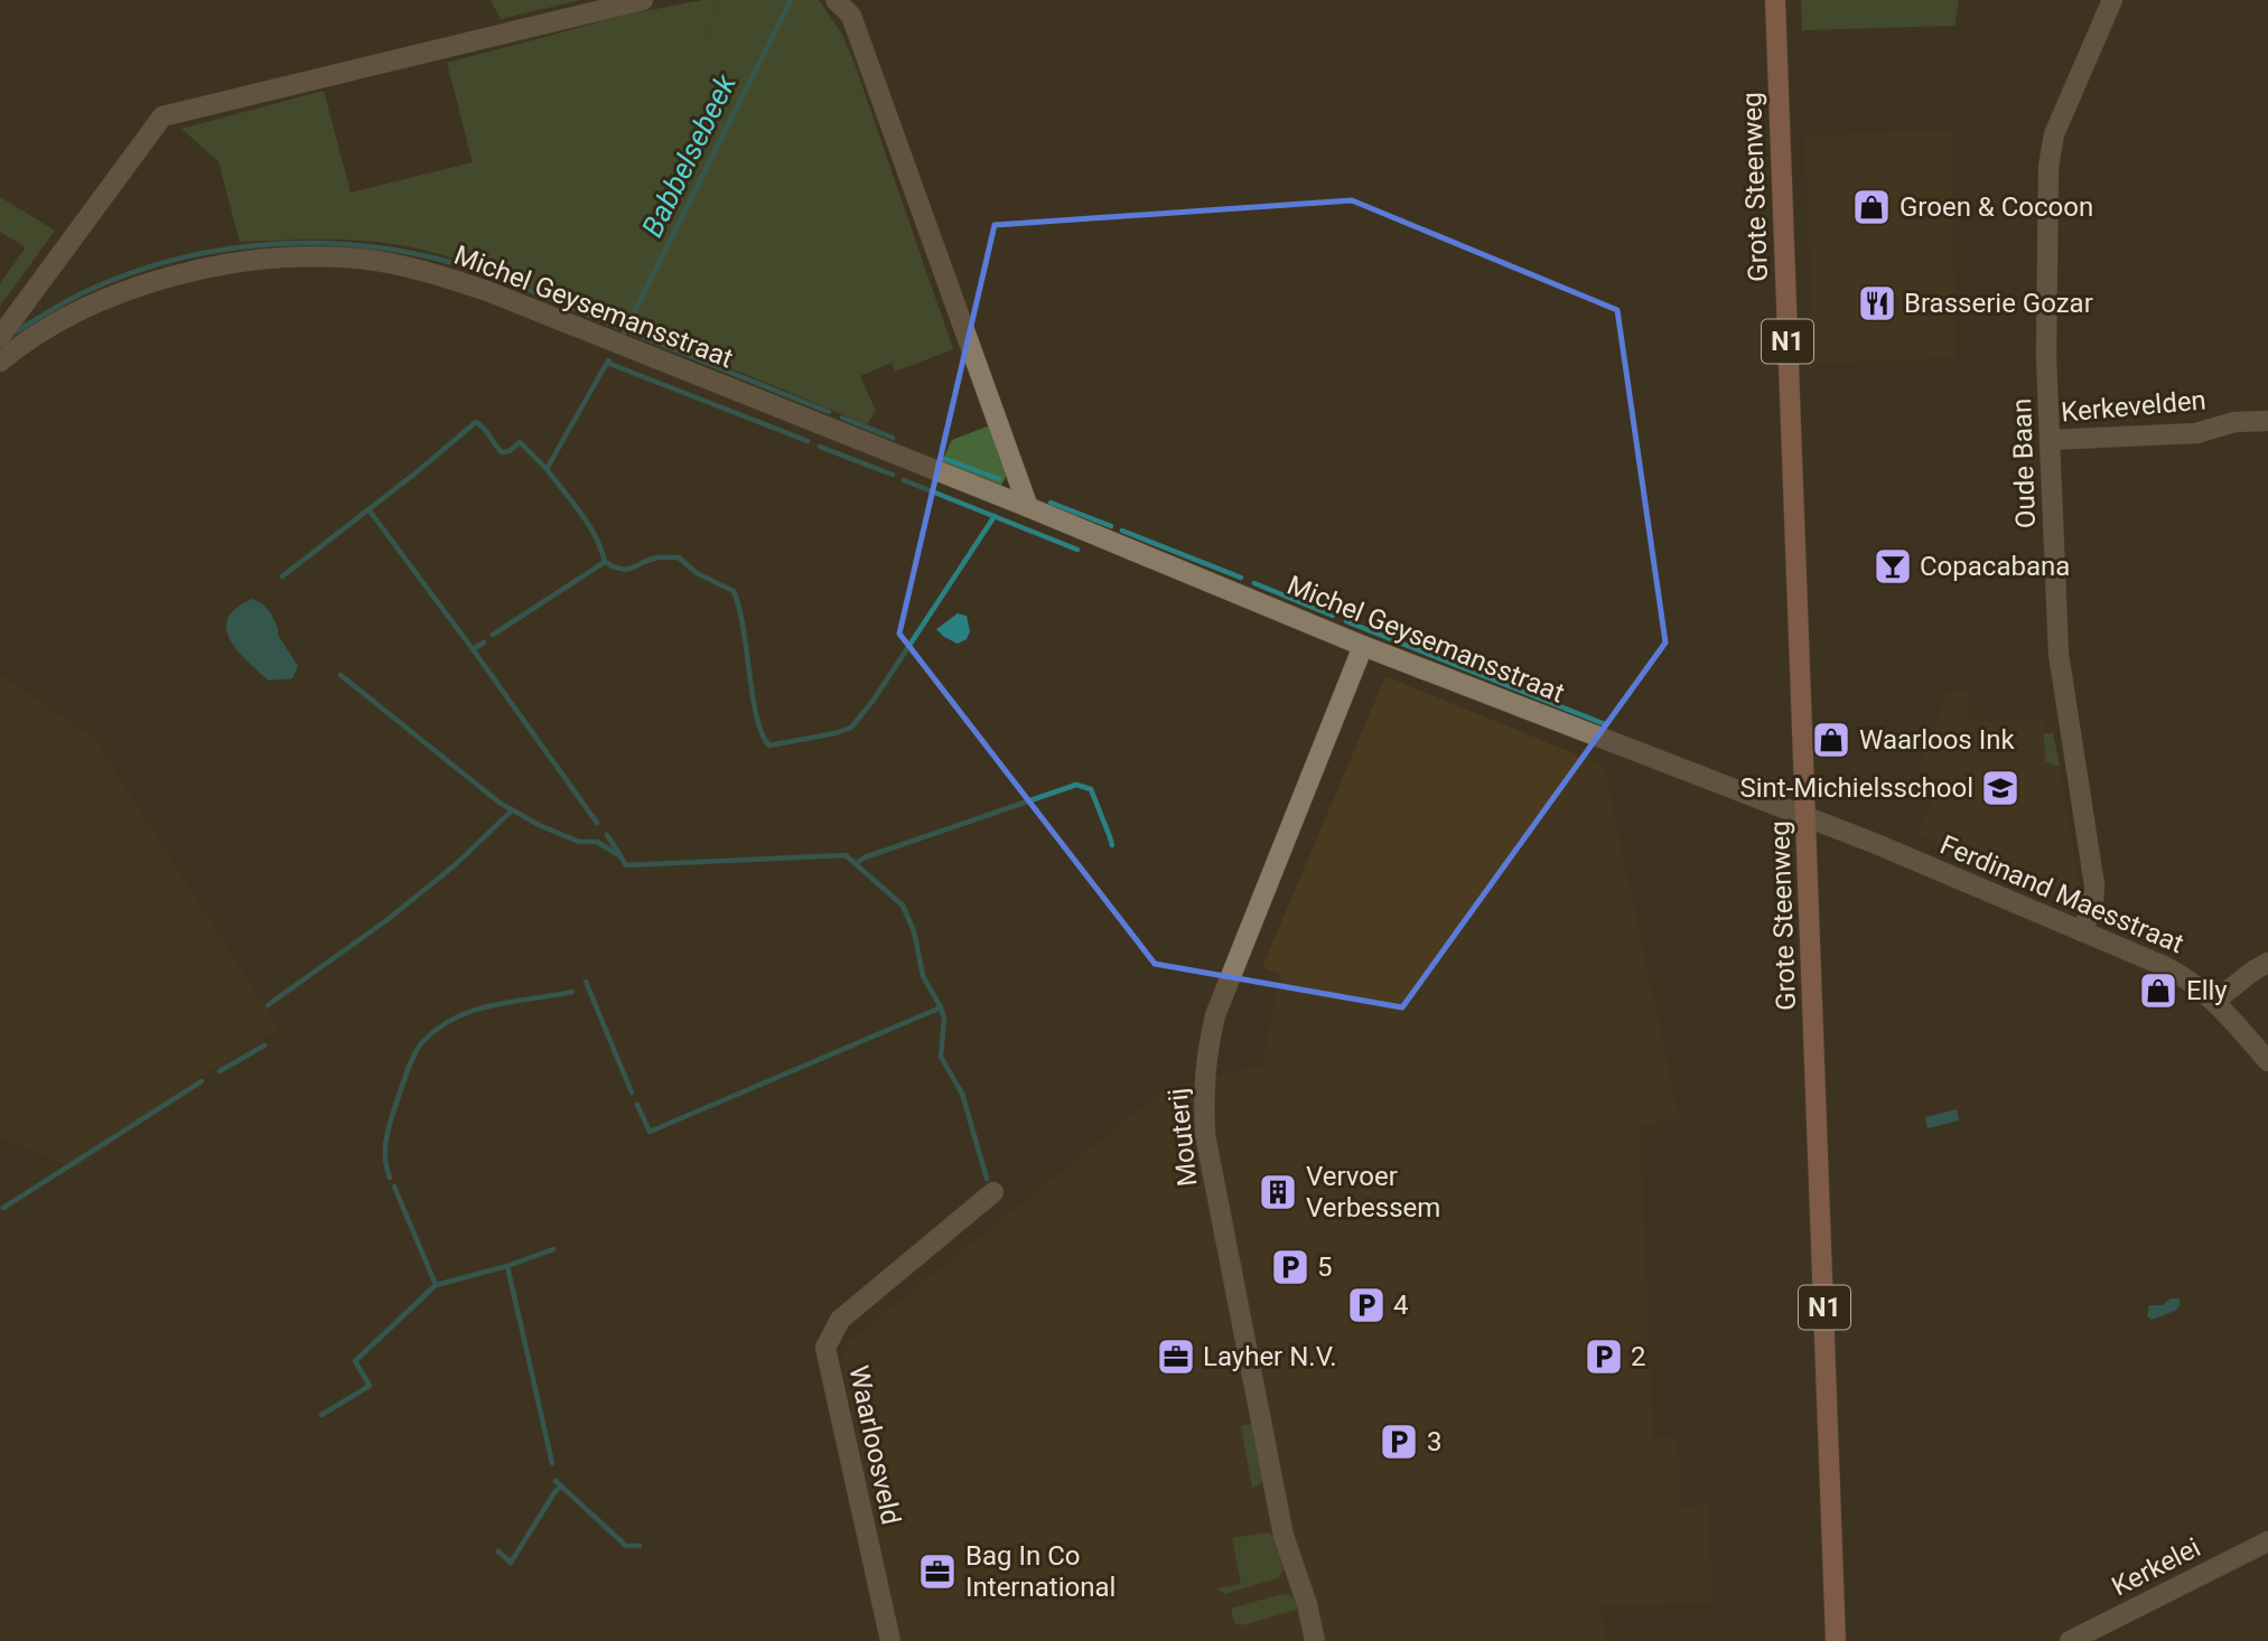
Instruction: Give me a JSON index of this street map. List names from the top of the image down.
{
  "streets": {
    "main road": ["Grote Steenweg", "N1"],
    "street": [
      "Michel Geysemansstraat",
      "Kerkevelden",
      "Oude Baan",
      "Ferdinand Maesstraat",
      "Mouterij",
      "Waarloosveld",
      "Kerkelei"
    ]
  },
  "crossings": [
    ["Grote Steenweg", "Michel Geysemansstraat"],
    ["Grote Steenweg", "Ferdinand Maesstraat"],
    ["Michel Geysemansstraat", "Ferdinand Maesstraat"],
    ["Michel Geysemansstraat", "Mouterij"],
    ["Kerkevelden", "Oude Baan"],
    ["Oude Baan", "Ferdinand Maesstraat"]
  ],
  "water": ["Babbelsebeek"],
  "places": {
    "shop": ["Groen & Cocoon", "Waarloos Ink", "Elly"],
    "restaurant": ["Brasserie Gozar"],
    "bar": ["Copacabana"],
    "school or university": ["Sint-Michielsschool"],
    "building": ["Vervoer Verbessem"],
    "parking": [
      "5",
      "4",
      "2",
      "3"
    ],
    "office": ["Layher N.V.", "Bag In Co International"]
  }
}
